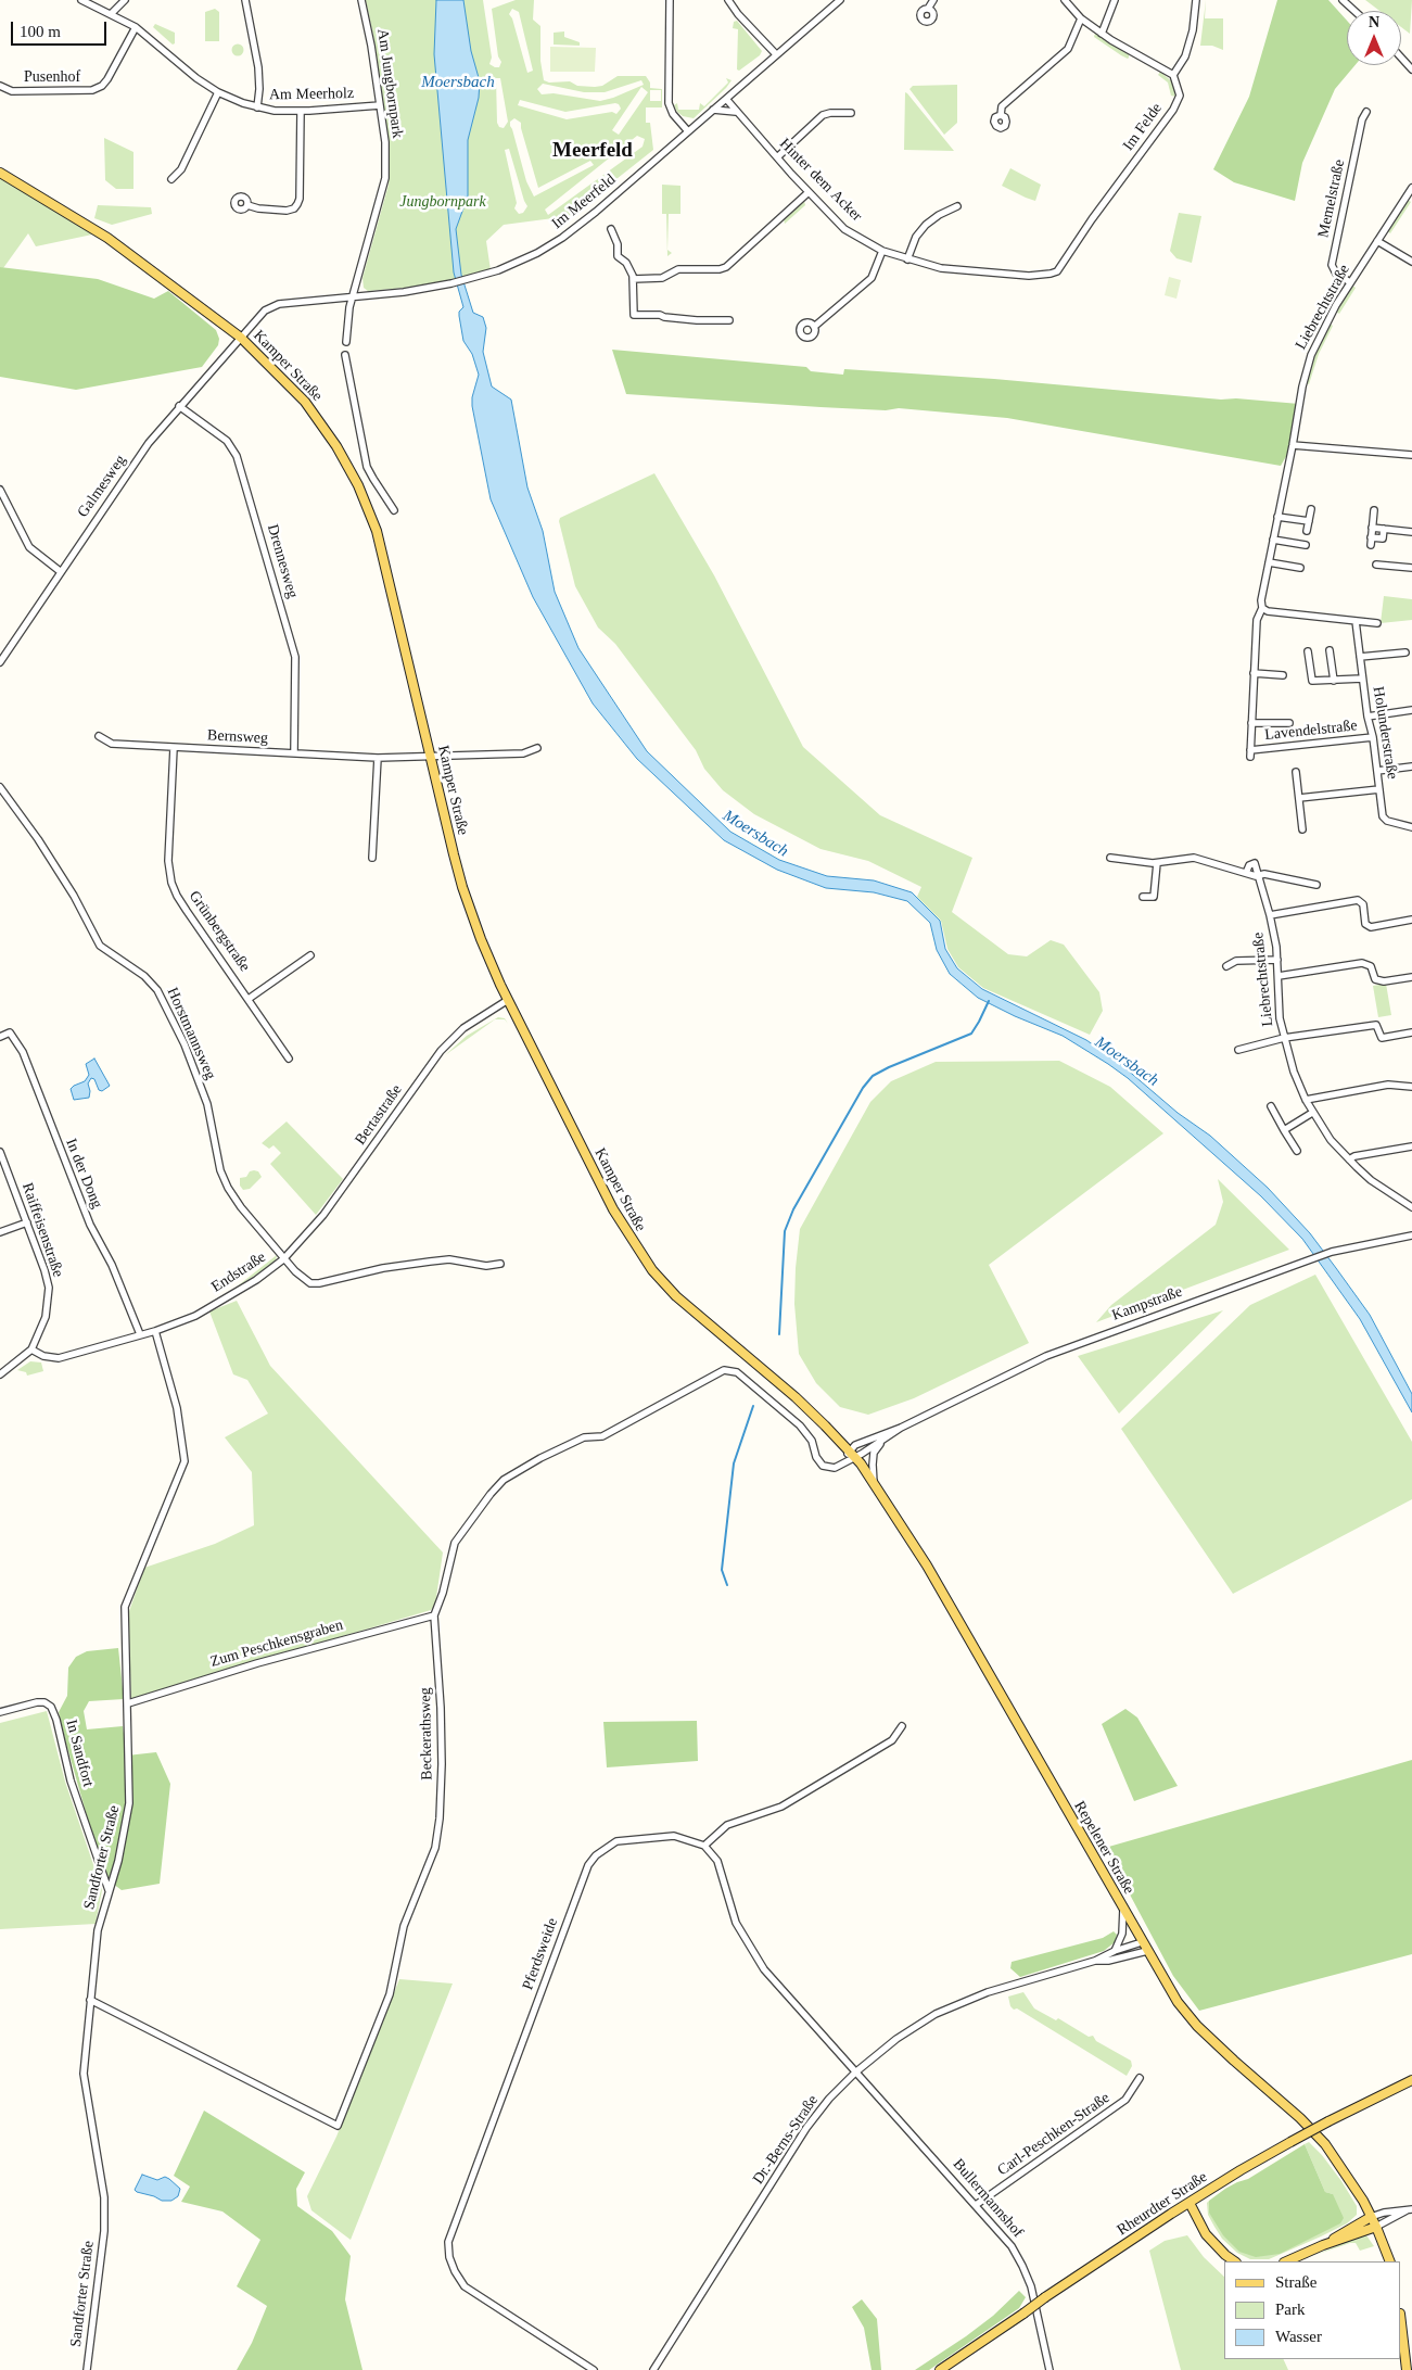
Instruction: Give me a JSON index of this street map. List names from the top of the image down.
{
  "streets": {
    "main road": ["Kamper Straße", "Repelener Straße", "Rheurdter Straße"],
    "street": [
      "Pusenhof",
      "Am Jungbornpark",
      "Am Meerholz",
      "Im Felde",
      "Hinter dem Acker",
      "Memelstraße",
      "Im Meerfeld",
      "Liebrechtstraße",
      "Galmesweg",
      "Drennesweg",
      "Lavendelstraße",
      "Holunderstraße",
      "Bernsweg",
      "Grünbergstraße",
      "Horstmannsweg",
      "Bertastraße",
      "In der Dong",
      "Raiffeisenstraße",
      "Endstraße",
      "Kampstraße",
      "Zum Peschkensgraben",
      "Beckerathsweg",
      "In Sandfort",
      "Sandforter Straße",
      "Pferdsweide",
      "Carl-Peschken-Straße",
      "Dr.-Berns-Straße",
      "Bullermannshof"
    ]
  },
  "crossings": [
    ["Pusenhof", "Am Meerholz"],
    ["Am Jungbornpark", "Am Meerholz"],
    ["Am Jungbornpark", "Im Meerfeld"],
    ["Im Felde", "Hinter dem Acker"],
    ["Hinter dem Acker", "Im Meerfeld"],
    ["Memelstraße", "Liebrechtstraße"],
    ["Im Meerfeld", "Kamper Straße"],
    ["Im Meerfeld", "Galmesweg"],
    ["Liebrechtstraße", "Lavendelstraße"],
    ["Kamper Straße", "Galmesweg"],
    ["Kamper Straße", "Bernsweg"],
    ["Kamper Straße", "Bertastraße"],
    ["Kamper Straße", "Kampstraße"],
    ["Kamper Straße", "Beckerathsweg"],
    ["Kamper Straße", "Repelener Straße"],
    ["Galmesweg", "Drennesweg"],
    ["Drennesweg", "Bernsweg"],
    ["Lavendelstraße", "Holunderstraße"],
    ["Bernsweg", "Grünbergstraße"],
    ["Horstmannsweg", "Bertastraße"],
    ["Horstmannsweg", "Endstraße"],
    ["Bertastraße", "Endstraße"],
    ["In der Dong", "Endstraße"],
    ["Raiffeisenstraße", "Endstraße"],
    ["Endstraße", "Sandforter Straße"],
    ["Kampstraße", "Beckerathsweg"],
    ["Kampstraße", "Repelener Straße"],
    ["Zum Peschkensgraben", "Beckerathsweg"],
    ["Zum Peschkensgraben", "Sandforter Straße"],
    ["Beckerathsweg", "Repelener Straße"],
    ["Beckerathsweg", "Sandforter Straße"],
    ["In Sandfort", "Sandforter Straße"],
    ["Repelener Straße", "Dr.-Berns-Straße"],
    ["Carl-Peschken-Straße", "Bullermannshof"],
    ["Dr.-Berns-Straße", "Bullermannshof"]
  ],
  "districts": ["Meerfeld"],
  "water": ["Moersbach"],
  "parks": ["Jungbornpark"],
  "legend": ["Straße", "Park", "Wasser"],
  "scale_bar": "100 m",
  "north": "top"
}
